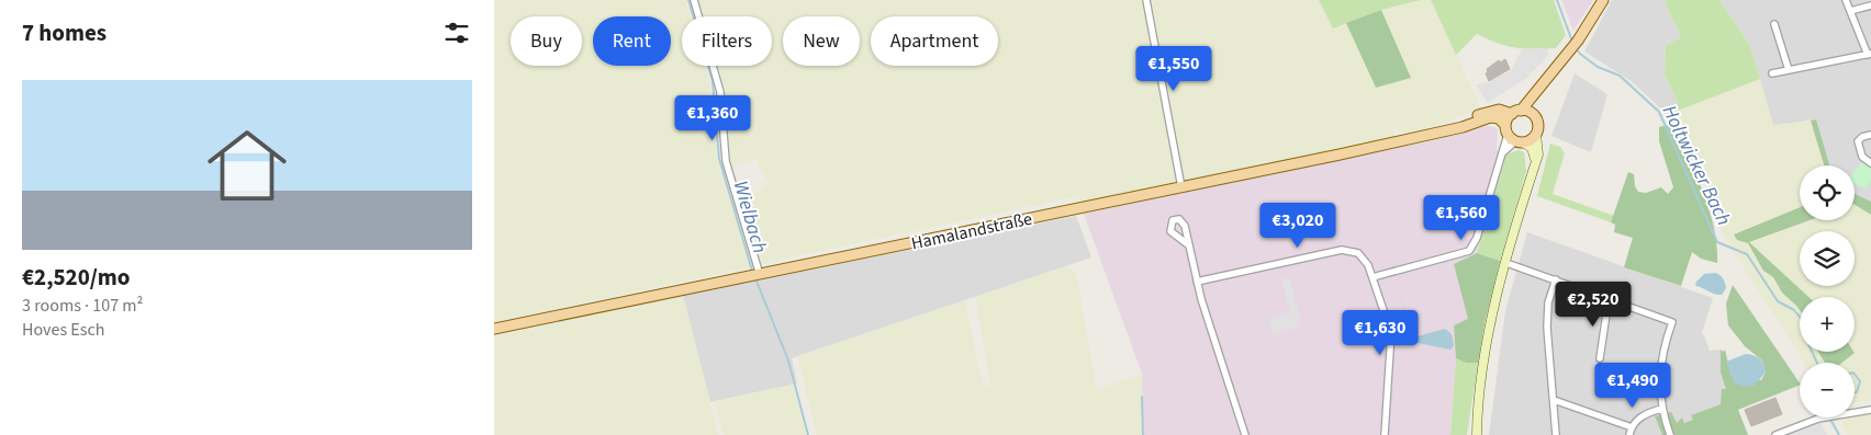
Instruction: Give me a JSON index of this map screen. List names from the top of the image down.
{
  "streets": {
    "main road": ["Hamalandstraße"]
  },
  "water": ["Holtwicker Bach", "Wielbach"],
  "page": {
    "heading": "7 homes",
    "chip": [
      "Buy",
      "Rent",
      "Filters",
      "New",
      "Apartment"
    ],
    "price": [
      "€1,550",
      "€1,360",
      "€1,560",
      "€3,020",
      "€2,520",
      "€1,630",
      "€1,490"
    ],
    "list": [
      {
        "name": "€2,520/mo",
        "note": "3 rooms · 107 m² · Hoves Esch"
      }
    ],
    "map_buttons": ["+", "−"]
  }
}
